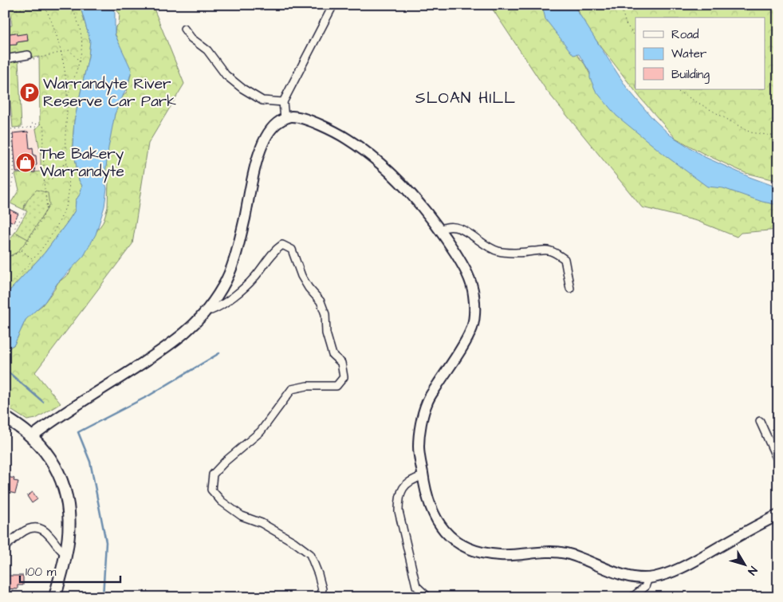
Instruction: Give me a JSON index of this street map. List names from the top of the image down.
{
  "districts": ["SLOAN HILL"],
  "places": {
    "parking": ["Warrandyte River Reserve Car Park"],
    "shop": ["The Bakery Warrandyte"]
  },
  "legend": ["Road", "Water", "Building"],
  "scale_bar": "100 m",
  "north": "bottom right"
}
